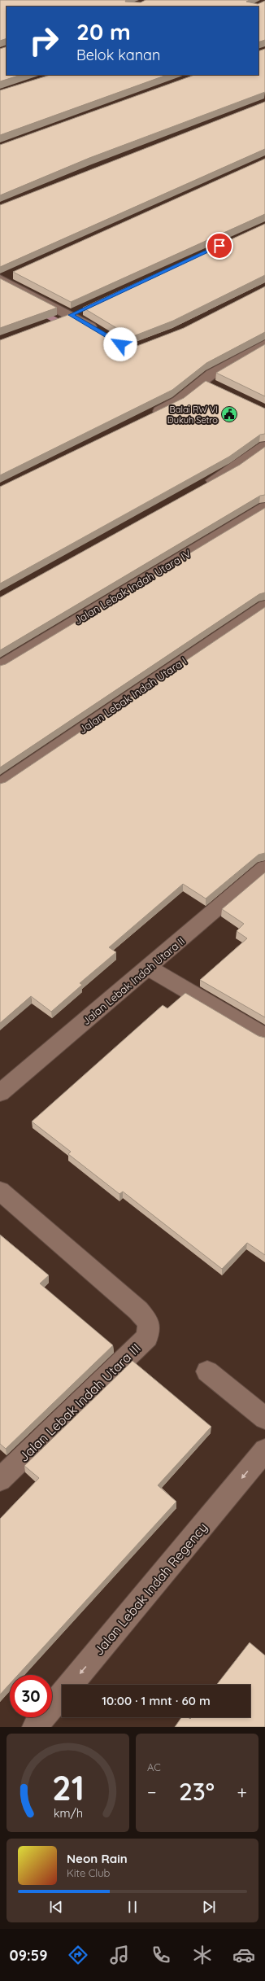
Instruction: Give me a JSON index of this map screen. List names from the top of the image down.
{
  "streets": {
    "street": [
      "Jalan Lebak Indah Utara IV",
      "Jalan Lebak Indah Utara I",
      "Jalan Lebak Indah Utara II",
      "Jalan Lebak Indah Utara III",
      "Jalan Lebak Indah Regency"
    ]
  },
  "one_way": ["Jalan Lebak Indah Regency"],
  "places": {
    "public building": ["Balai RW VI Dukuh Setro"]
  },
  "page": {
    "turn": ["20 m", "Belok kanan"],
    "limit": "30",
    "trip": "10:00 · 1 mnt · 60 m",
    "tile": "AC",
    "heat": ["−", "23°", "+"],
    "song": ["Neon Rain", "Kite Club"],
    "tabs": "09:59",
    "gauge": ["21", "km/h"]
  }
}
